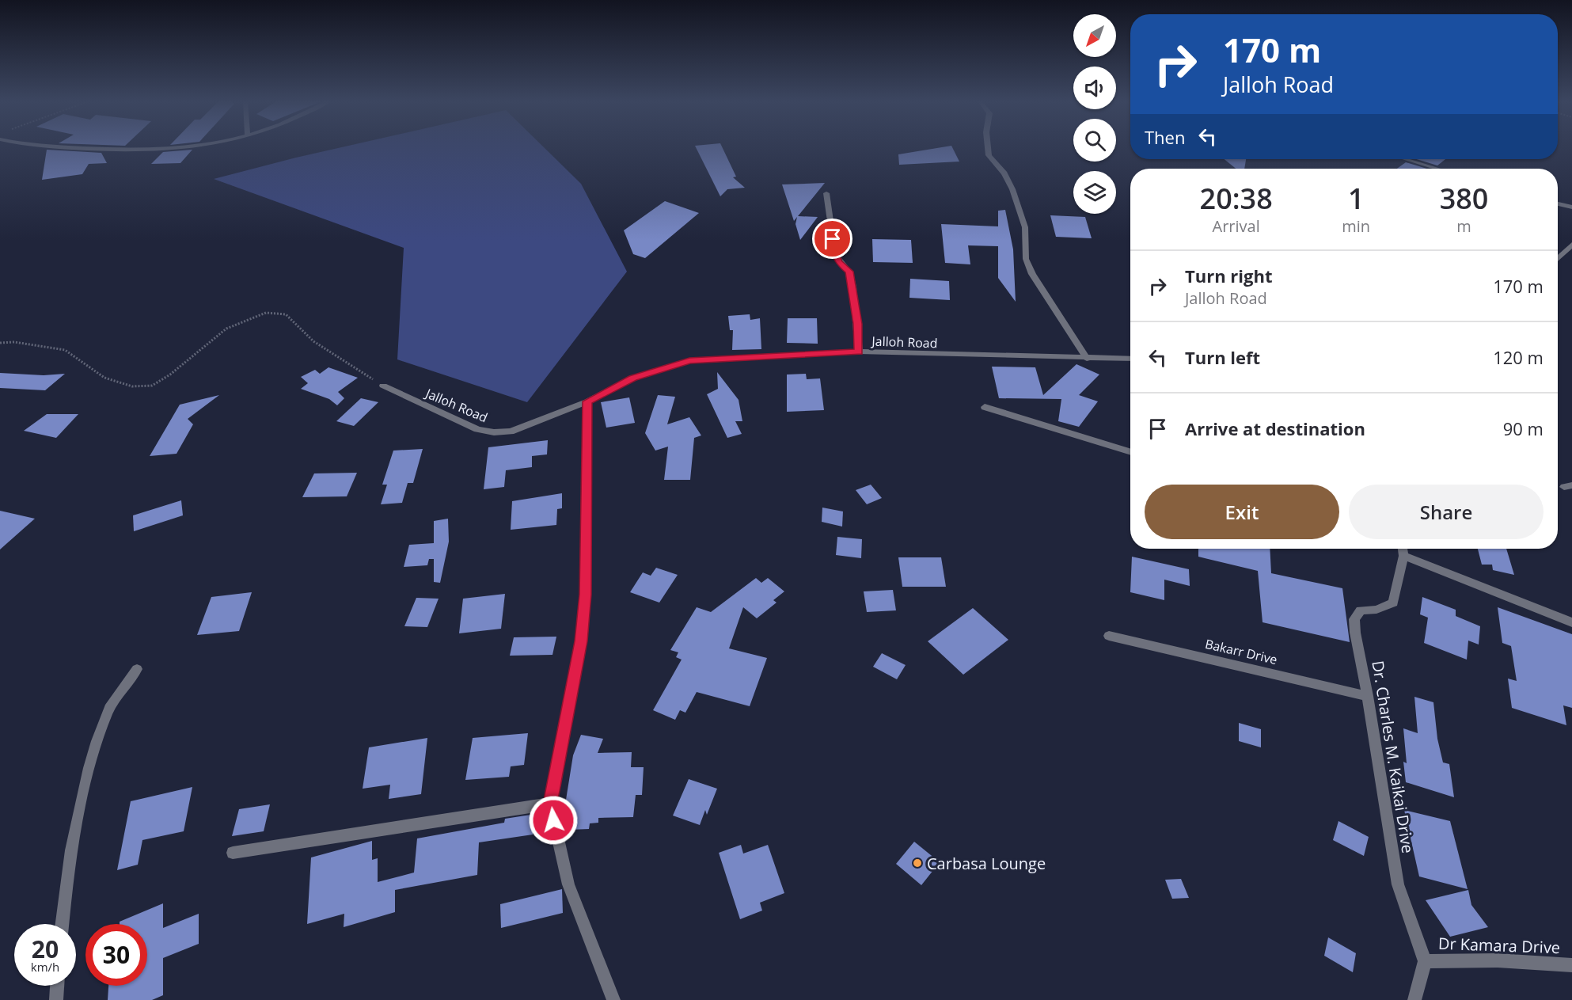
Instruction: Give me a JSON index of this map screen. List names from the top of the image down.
{
  "streets": {
    "street": [
      "Jalloh Road",
      "Bakarr Drive",
      "Dr. Charles M. Kaikai Drive",
      "Dr Kamara Drive"
    ]
  },
  "crossings": [
    ["Bakarr Drive", "Dr. Charles M. Kaikai Drive"],
    ["Dr. Charles M. Kaikai Drive", "Dr Kamara Drive"]
  ],
  "places": ["Carbasa Lounge"],
  "north": "bottom left",
  "page": {
    "turn": ["170 m", "Jalloh Road"],
    "then": "Then",
    "eta": [
      "20:38",
      "Arrival",
      "1",
      "min",
      "380",
      "m"
    ],
    "list": [
      {
        "name": "Turn right",
        "note": "Jalloh Road",
        "value": "170 m"
      },
      {
        "name": "Turn left",
        "value": "120 m"
      },
      {
        "name": "Arrive at destination",
        "value": "90 m"
      }
    ],
    "buttons": ["Exit", "Share"],
    "speed": "20 km/h",
    "limit": "30"
  }
}
